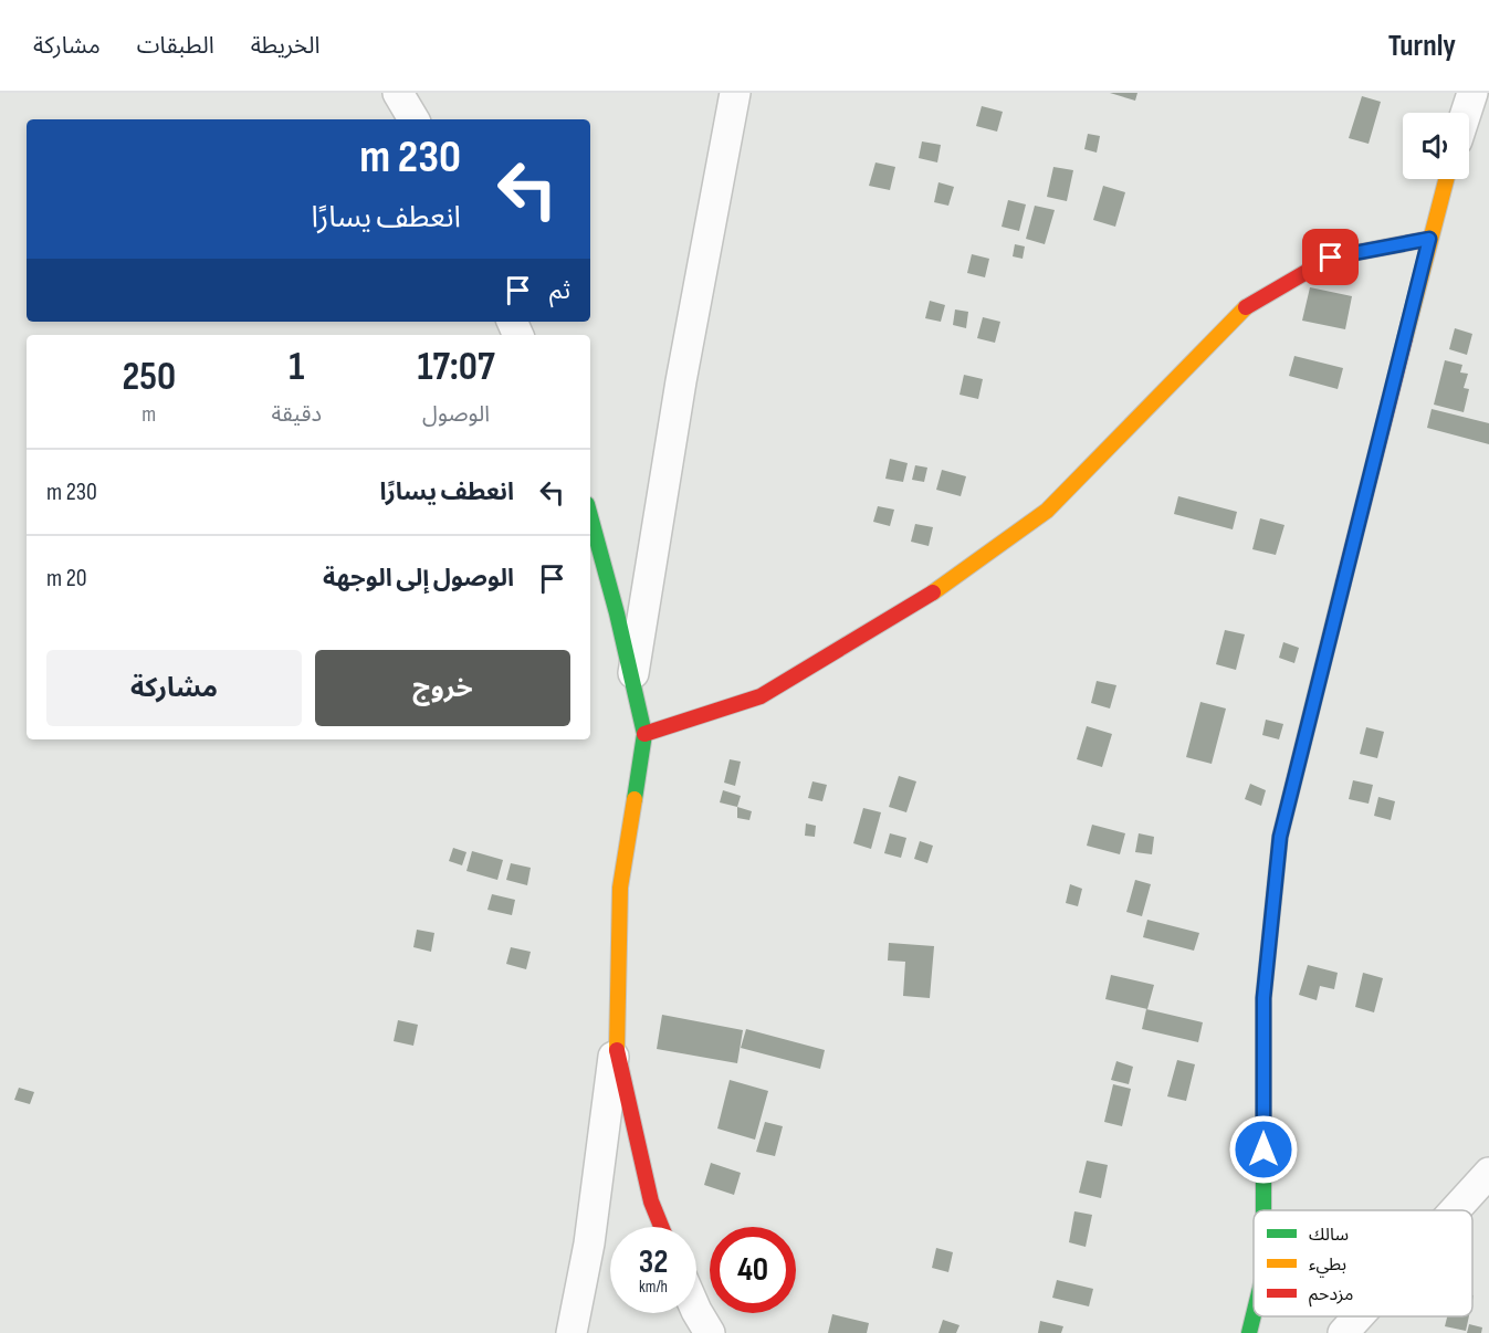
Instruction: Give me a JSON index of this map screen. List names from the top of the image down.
{
  "legend": ["سالك", "بطيء", "مزدحم"],
  "page": {
    "header": "Turnly",
    "nav": ["الخريطة", "الطبقات", "مشاركة"],
    "turn": ["230 m", "انعطف يسارًا"],
    "then": "ثم",
    "eta": [
      "17:07",
      "الوصول",
      "1",
      "دقيقة",
      "250",
      "m"
    ],
    "list": [
      {
        "name": "انعطف يسارًا",
        "value": "230 m"
      },
      {
        "name": "الوصول إلى الوجهة",
        "value": "20 m"
      }
    ],
    "buttons": ["خروج", "مشاركة"],
    "speed": "32 km/h",
    "limit": "40"
  }
}
